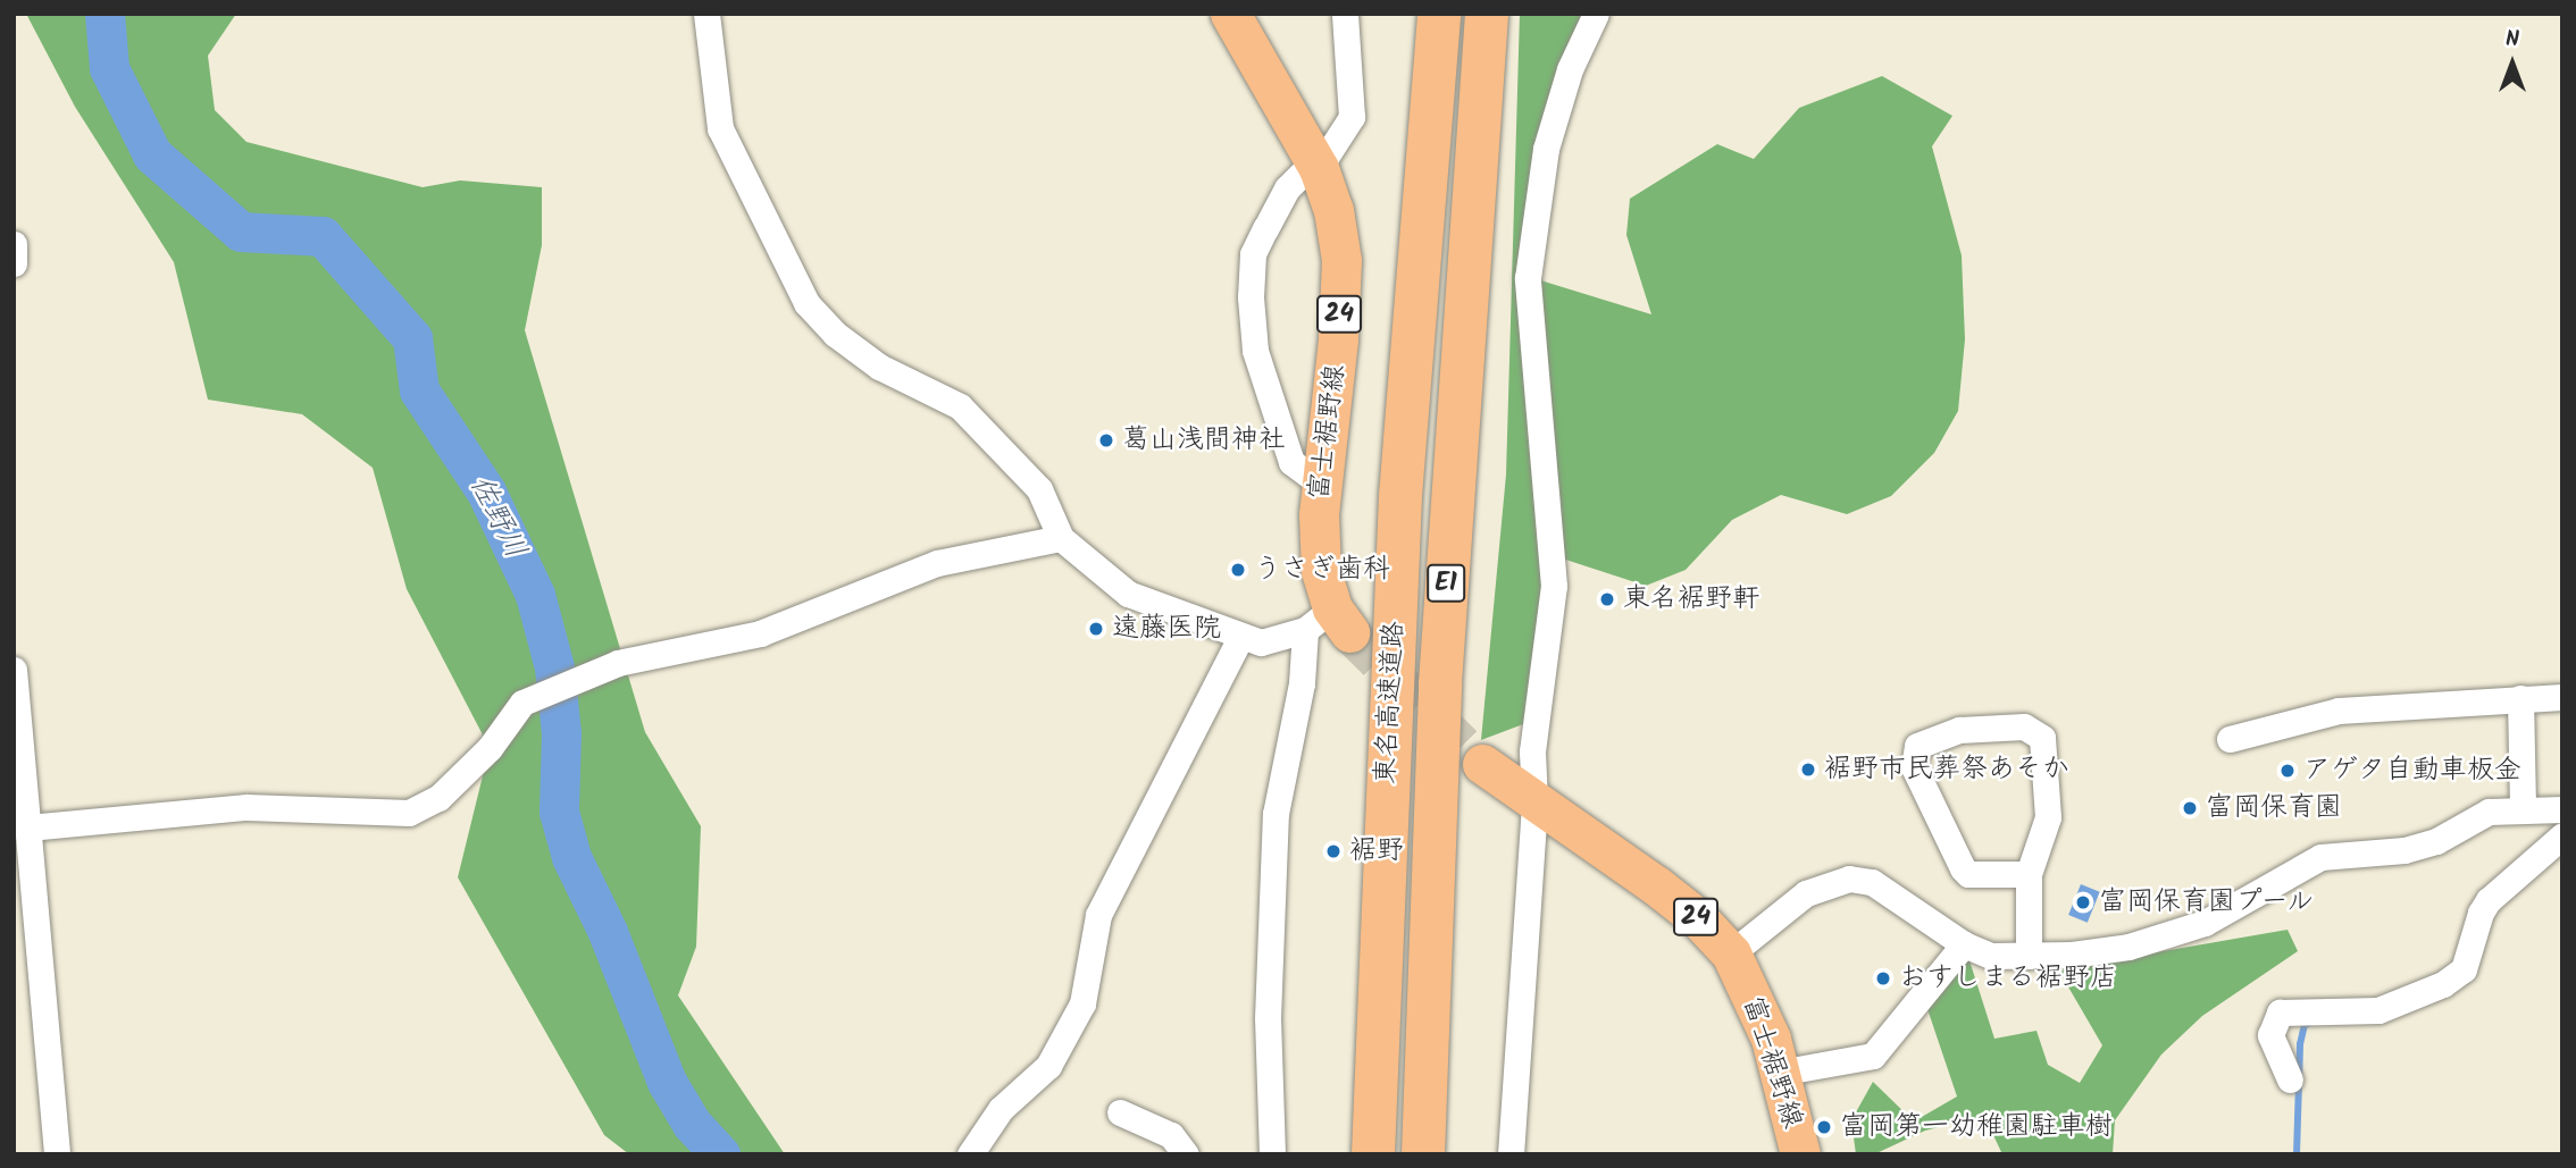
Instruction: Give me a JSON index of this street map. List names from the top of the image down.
{
  "streets": {
    "highway": ["E1", "東名高速道路"],
    "main road": ["24", "富士裾野線"]
  },
  "water": ["佐野川"],
  "places": [
    "葛山浅間神社",
    "うさぎ歯科",
    "東名裾野軒",
    "遠藤医院",
    "裾野市民葬祭あそか",
    "アゲタ自動車板金",
    "富岡保育園",
    "裾野",
    "富岡保育園プール",
    "おすしまる裾野店",
    "富岡第一幼稚園駐車樹"
  ],
  "north": "top"
}
